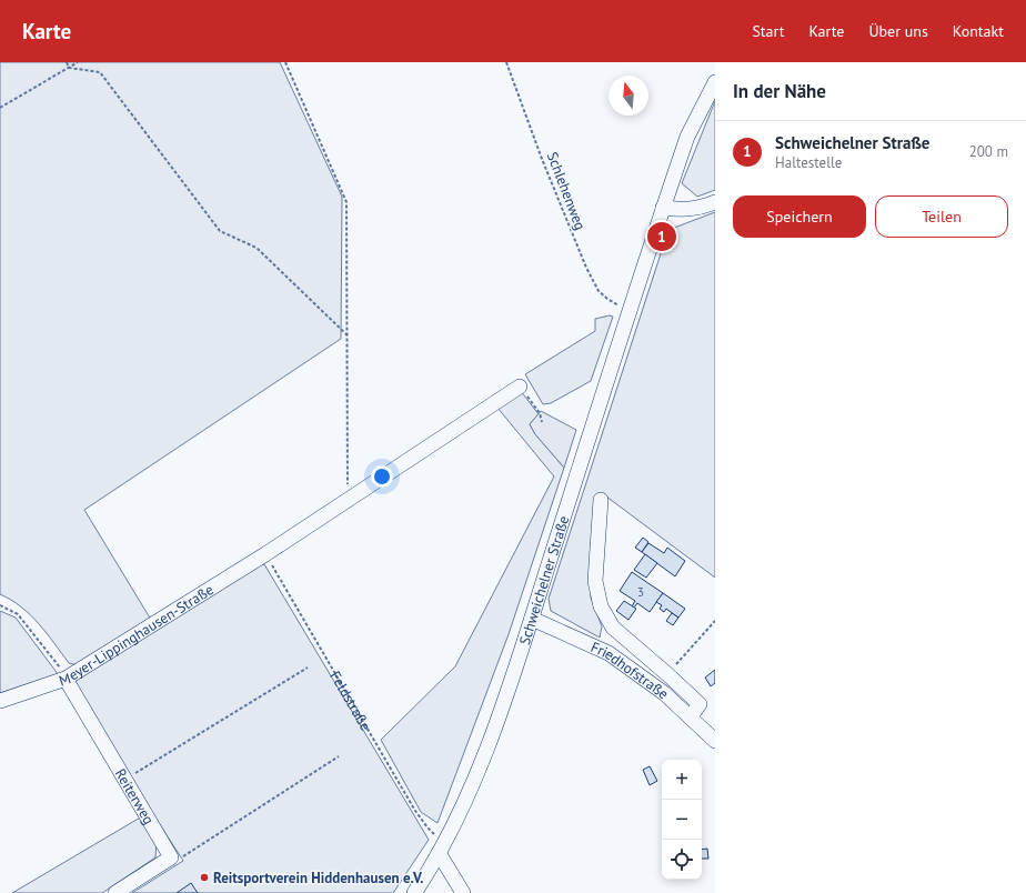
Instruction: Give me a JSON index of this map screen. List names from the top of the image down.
{
  "streets": {
    "street": [
      "Schweichelner Straße",
      "Meyer-Lippinghausen-Straße",
      "Friedhofstraße",
      "Reiterweg"
    ],
    "path": ["Schlehenweg", "Feldstraße"]
  },
  "crossings": [
    ["Schlehenweg", "Schweichelner Straße"],
    ["Schweichelner Straße", "Friedhofstraße"],
    ["Schweichelner Straße", "Feldstraße"],
    ["Meyer-Lippinghausen-Straße", "Feldstraße"],
    ["Meyer-Lippinghausen-Straße", "Reiterweg"]
  ],
  "places": ["Reitsportverein Hiddenhausen e.V."],
  "house_numbers": ["3"],
  "north": "top",
  "page": {
    "header": "Karte",
    "nav": [
      "Start",
      "Karte",
      "Über uns",
      "Kontakt"
    ],
    "heading": "In der Nähe",
    "list": [
      {
        "mark": "1",
        "name": "Schweichelner Straße",
        "note": "Haltestelle",
        "value": "200 m"
      }
    ],
    "buttons": ["Speichern", "Teilen"],
    "pins": "1",
    "map_buttons": ["+", "−"]
  }
}
